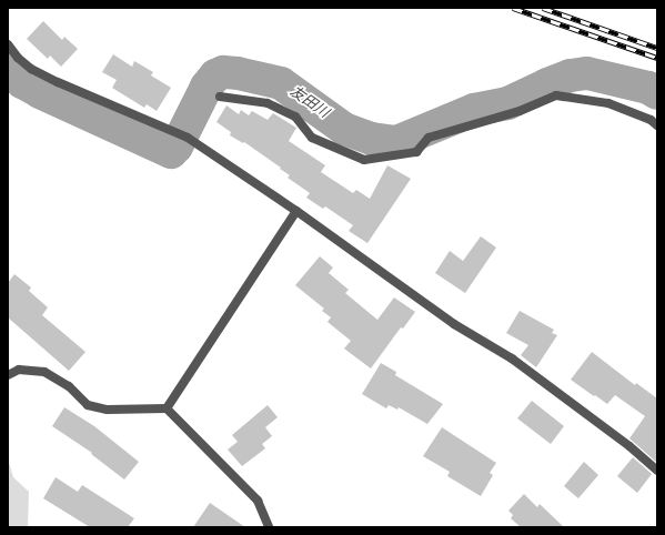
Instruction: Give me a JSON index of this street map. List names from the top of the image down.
{
  "water": ["友田川"]
}
